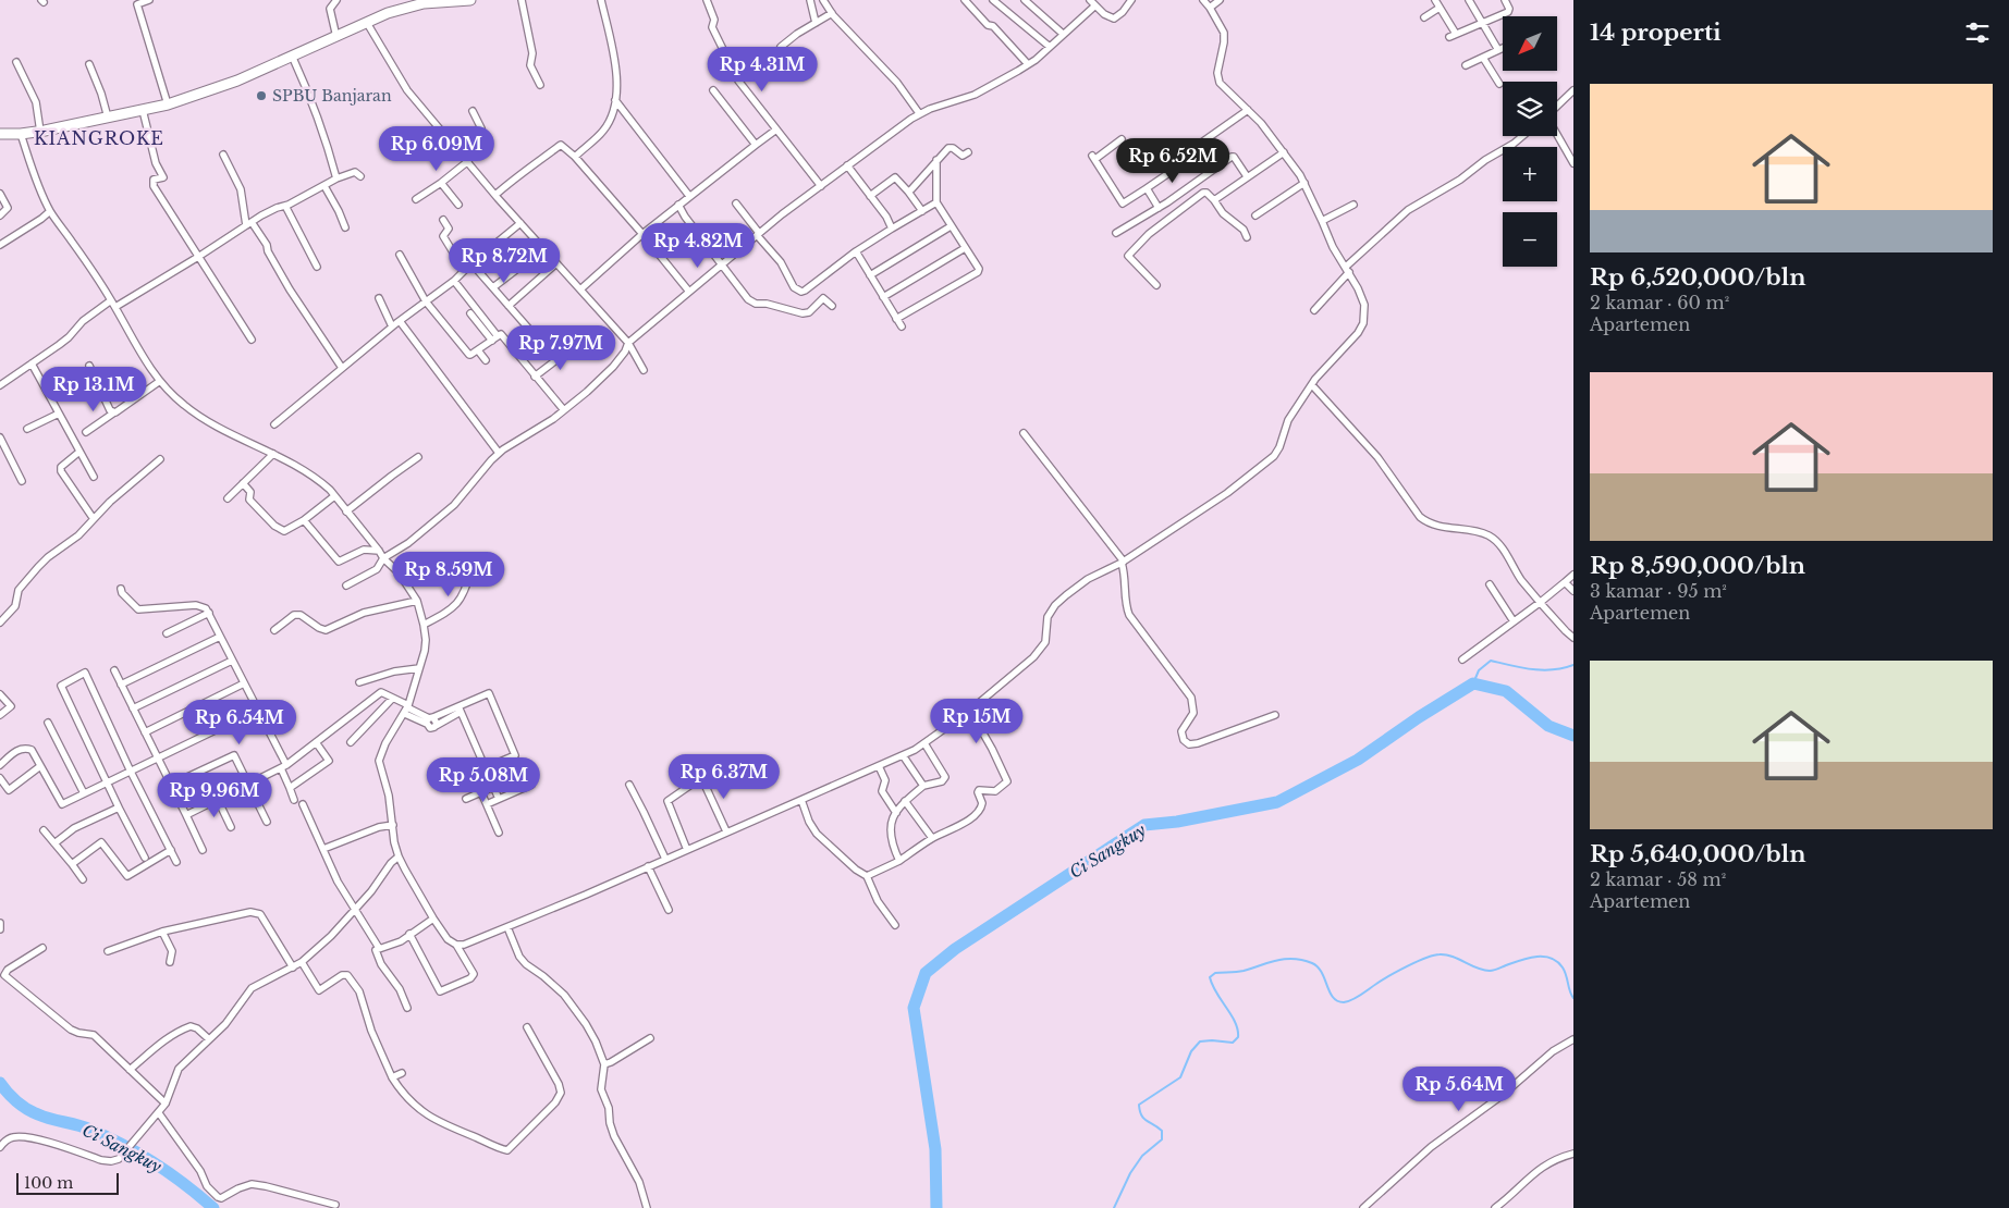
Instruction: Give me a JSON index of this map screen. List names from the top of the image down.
{
  "districts": ["KIANGROKE"],
  "water": ["Ci Sangkuy"],
  "places": ["SPBU Banjaran"],
  "scale_bar": "100 m",
  "north": "bottom left",
  "page": {
    "heading": "14 properti",
    "map_buttons": ["+", "−"],
    "price": [
      "Rp 4.31M",
      "Rp 6.09M",
      "Rp 6.52M",
      "Rp 4.82M",
      "Rp 8.72M",
      "Rp 7.97M",
      "Rp 13.1M",
      "Rp 8.59M",
      "Rp 15M",
      "Rp 6.54M",
      "Rp 6.37M",
      "Rp 5.08M",
      "Rp 9.96M",
      "Rp 5.64M"
    ],
    "list": [
      {
        "name": "Rp 6,520,000/bln",
        "note": "2 kamar · 60 m² · Apartemen"
      },
      {
        "name": "Rp 8,590,000/bln",
        "note": "3 kamar · 95 m² · Apartemen"
      },
      {
        "name": "Rp 5,640,000/bln",
        "note": "2 kamar · 58 m² · Apartemen"
      }
    ],
    "scale": "100 m"
  }
}
